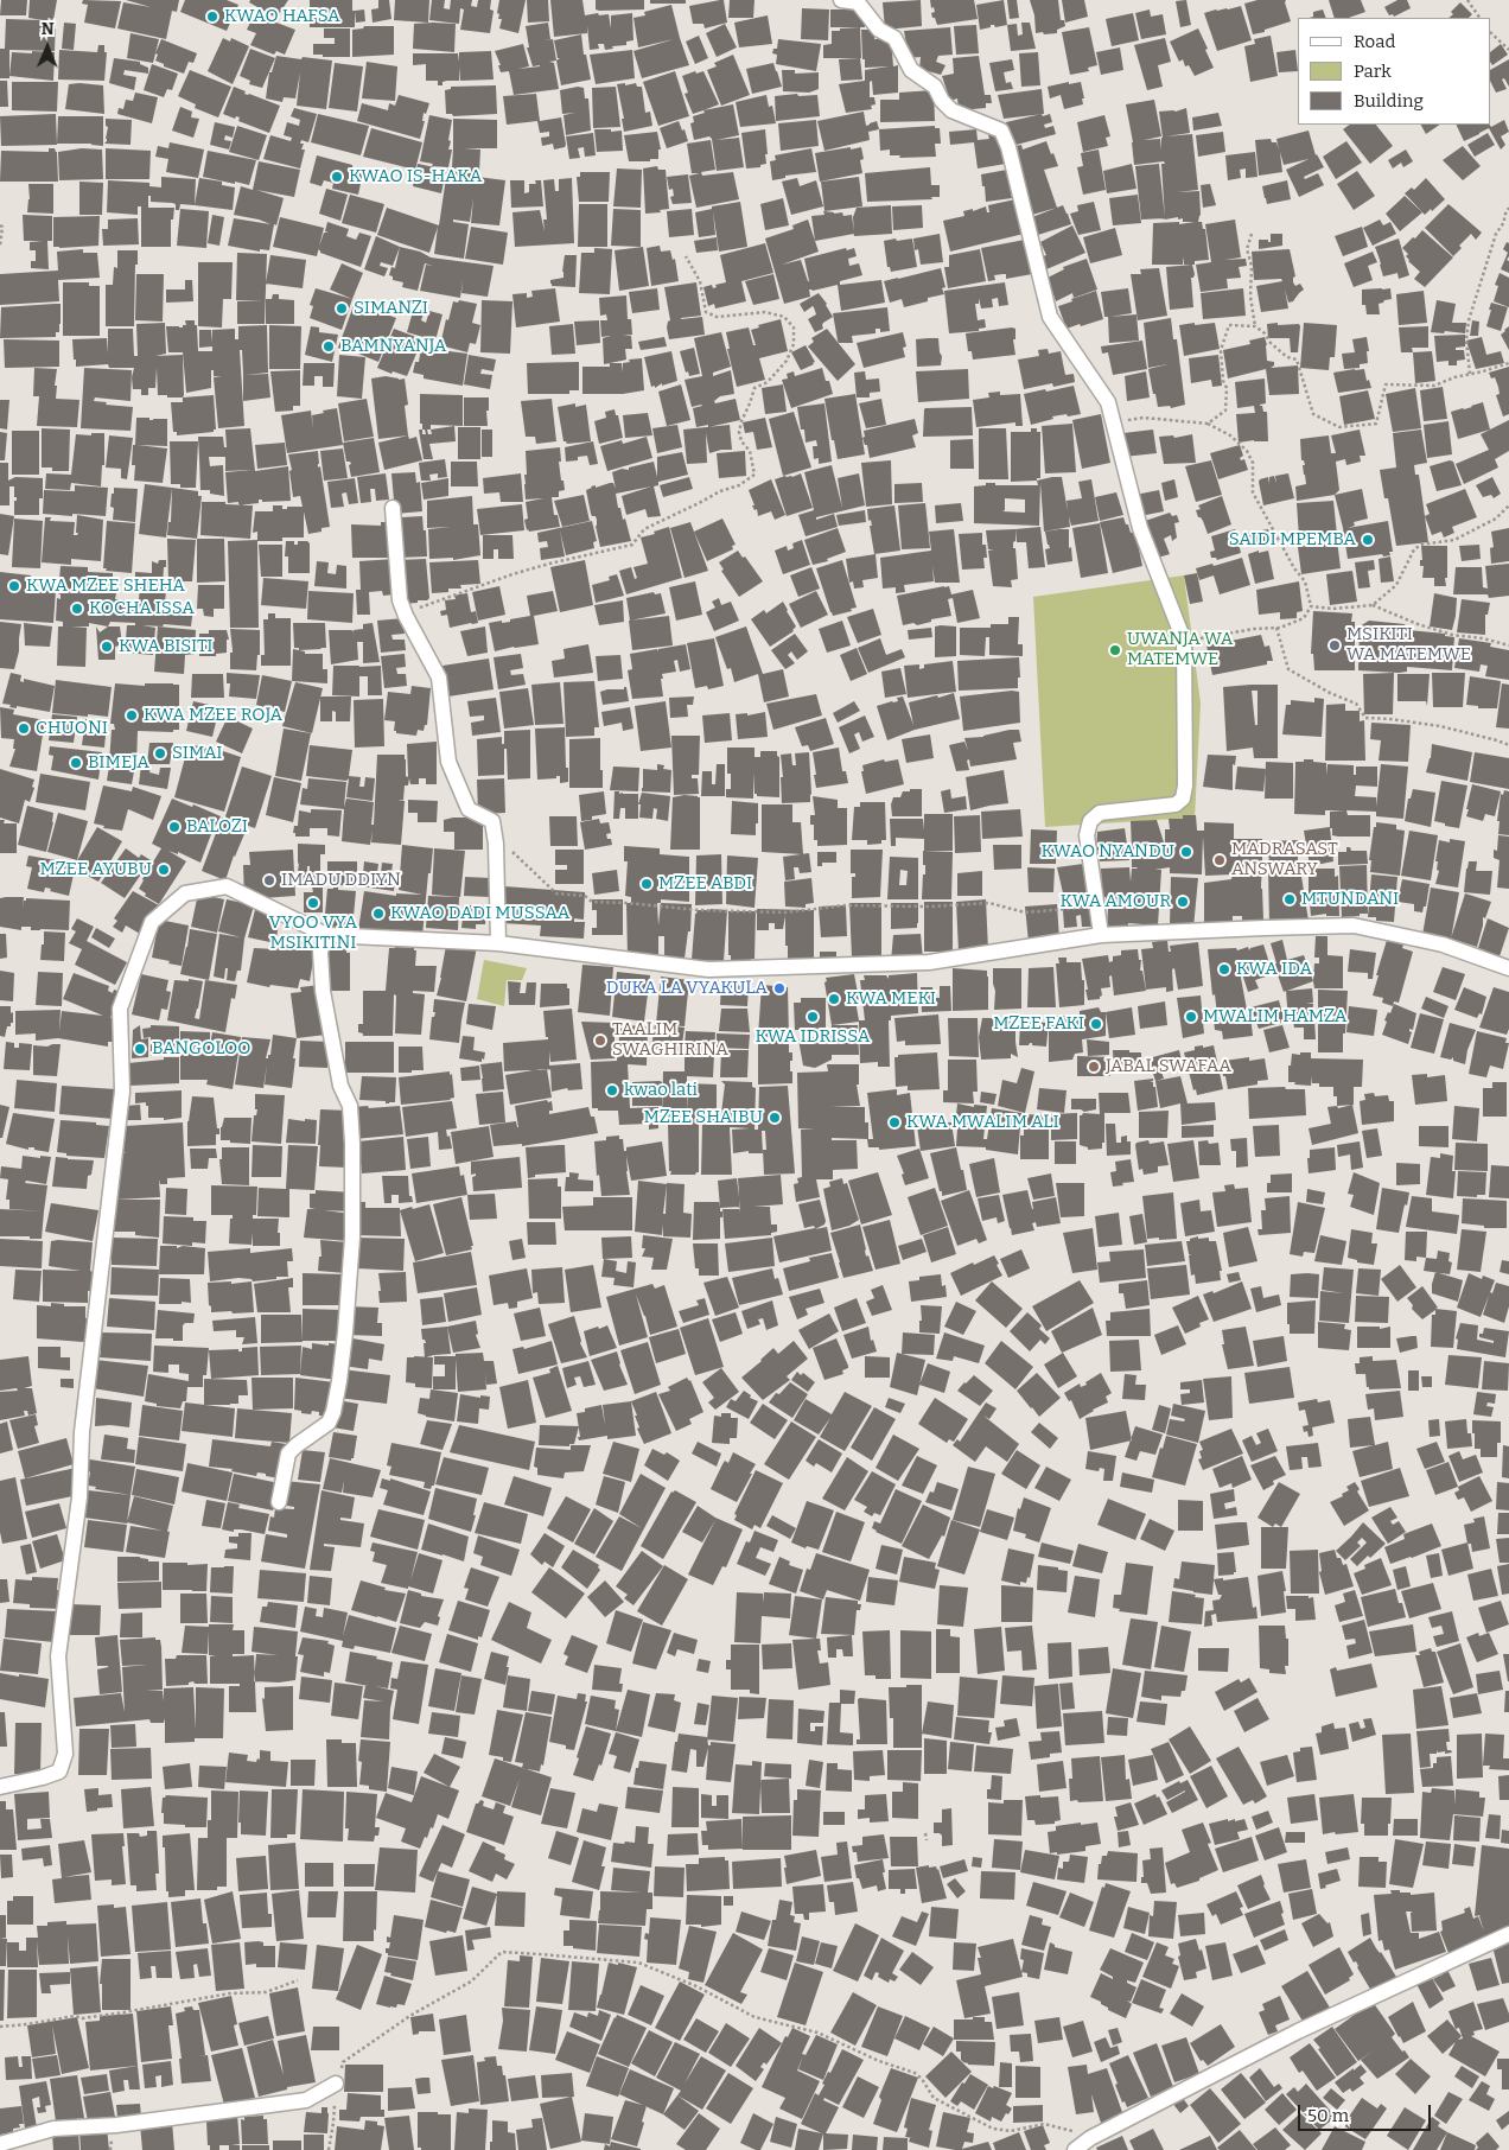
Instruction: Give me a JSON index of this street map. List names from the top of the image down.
{
  "places": [
    "KWAO HAFSA",
    "KWAO IS-HAKA",
    "SIMANZI",
    "BAMNYANJA",
    "SAIDI MPEMBA",
    "KWA MZEE SHEHA",
    "KOCHA ISSA",
    "MSIKITI WA MATEMWE",
    "KWA BISITI",
    "UWANJA WA MATEMWE",
    "KWA MZEE ROJA",
    "CHUONI",
    "SIMAI",
    "BIMEJA",
    "BALOZI",
    "KWAO NYANDU",
    "MADRASAST ANSWARY",
    "MZEE AYUBU",
    "IMADU DDIYN",
    "MZEE ABDI",
    "MTUNDANI",
    "KWA AMOUR",
    "VYOO VYA MSIKITINI",
    "KWAO DADI MUSSAA",
    "KWA IDA",
    "DUKA LA VYAKULA",
    "KWA MEKI",
    "KWA IDRISSA",
    "MWALIM HAMZA",
    "MZEE FAKI",
    "TAALIM SWAGHIRINA",
    "BANGOLOO",
    "JABAL SWAFAA",
    "kwao lati",
    "MZEE SHAIBU",
    "KWA MWALIM ALI"
  ],
  "legend": ["Road", "Park", "Building"],
  "scale_bar": "50 m",
  "north": "top"
}
